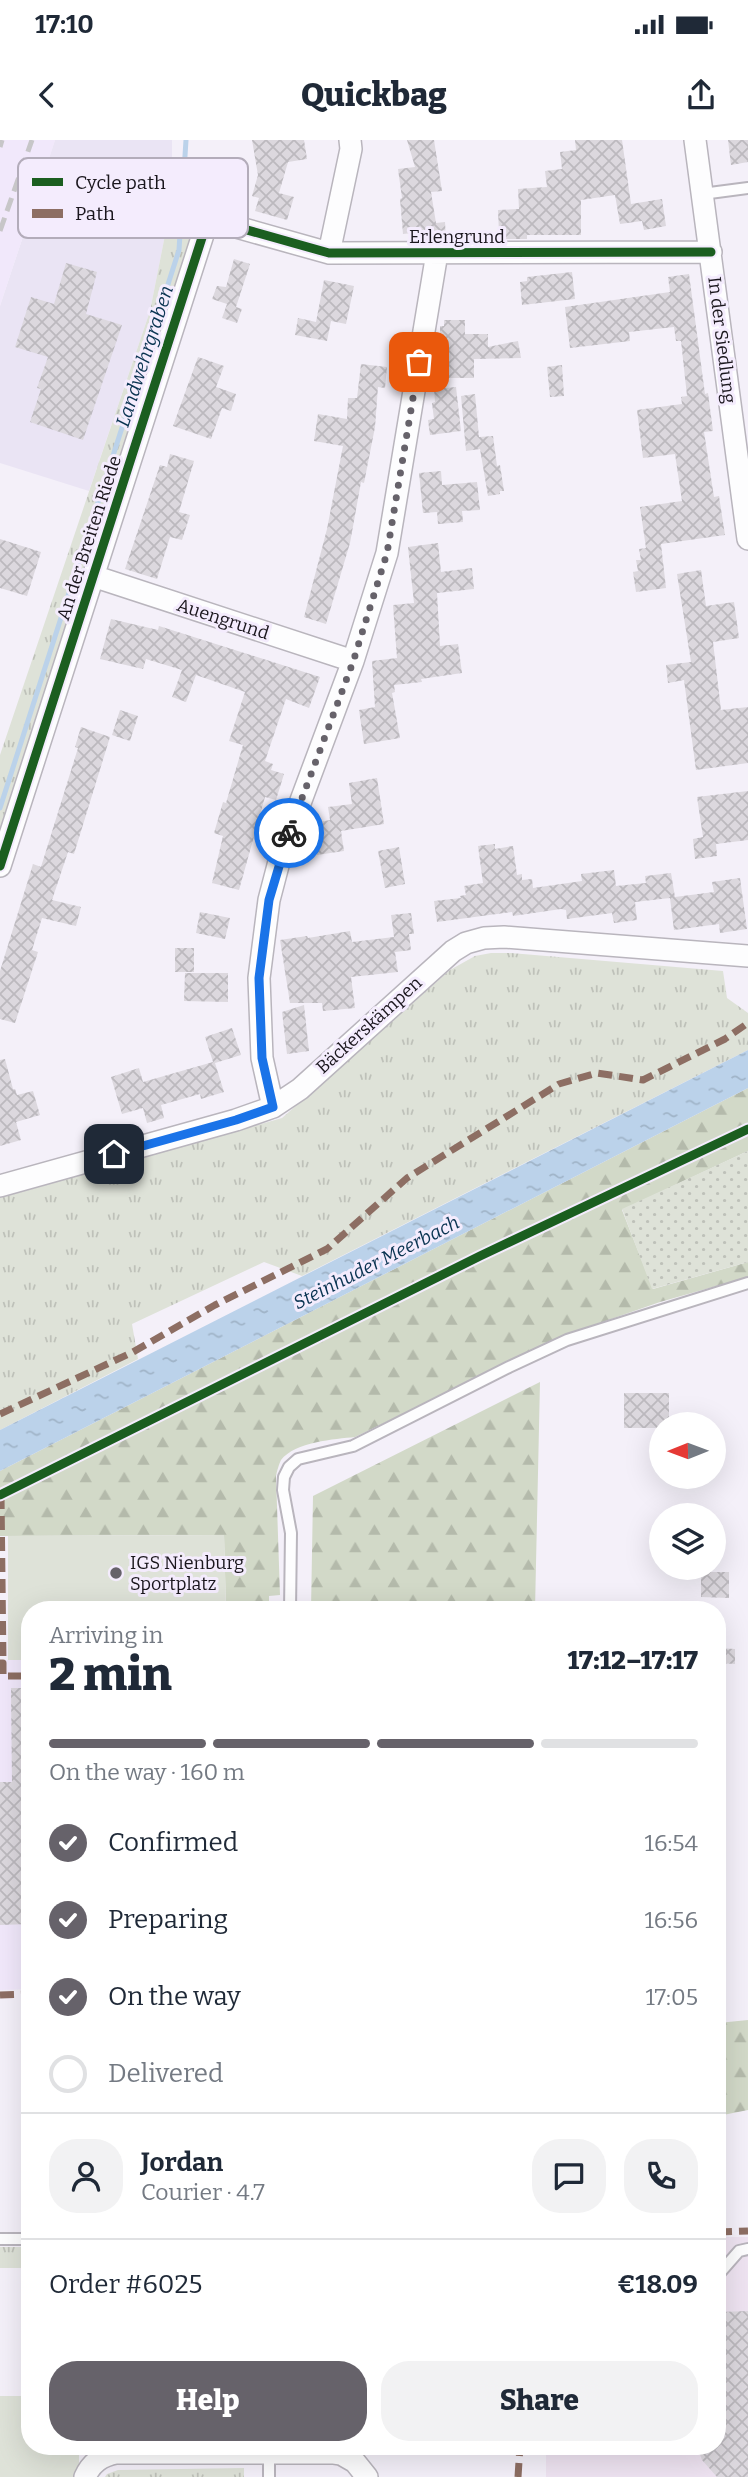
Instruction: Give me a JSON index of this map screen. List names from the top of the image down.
{
  "streets": {
    "street": [
      "Erlengrund",
      "In der Siedlung",
      "An der Breiten Riede",
      "Auengrund",
      "Bäckerskämpen"
    ]
  },
  "crossings": [
    ["Erlengrund", "In der Siedlung"],
    ["An der Breiten Riede", "Auengrund"]
  ],
  "water": ["Landwehrgraben", "Steinhuder Meerbach"],
  "places": ["IGS Nienburg Sportplatz"],
  "legend": ["Cycle path", "Path"],
  "north": "left",
  "page": {
    "status": "17:10",
    "header": "Quickbag",
    "heading": ["2 min", "Arriving in", "17:12–17:17"],
    "panel": [
      "Jordan",
      "Courier · 4.7",
      "Order #6025",
      "€18.09"
    ],
    "bar": "On the way · 160 m",
    "list": [
      ["Confirmed", "16:54"],
      ["Preparing", "16:56"],
      ["On the way", "17:05"],
      "Delivered"
    ],
    "buttons": ["Help", "Share"]
  }
}
